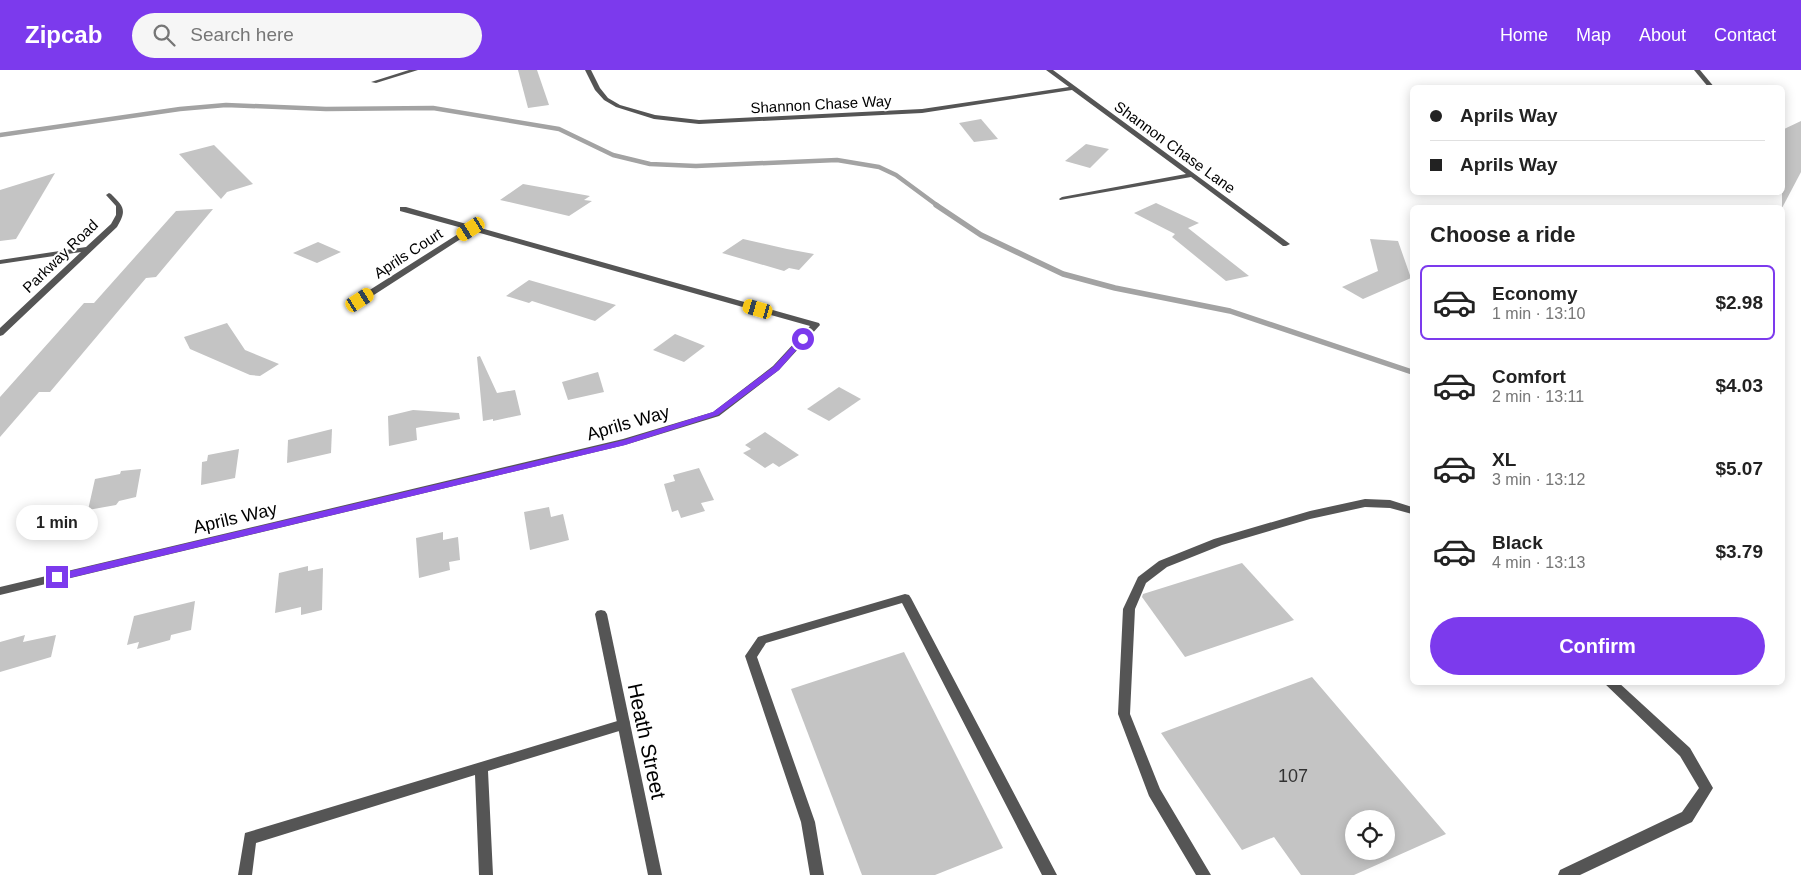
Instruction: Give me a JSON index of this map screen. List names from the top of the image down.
{
  "streets": {
    "street": [
      "Shannon Chase Way",
      "Shannon Chase Lane",
      "Aprils Court",
      "Parkway Road",
      "Aprils Way",
      "Heath Street"
    ]
  },
  "crossings": [
    ["Shannon Chase Way", "Shannon Chase Lane"],
    ["Aprils Court", "Aprils Way"]
  ],
  "house_numbers": ["107"],
  "page": {
    "header": "Zipcab",
    "search": "Search here",
    "nav": [
      "Home",
      "Map",
      "About",
      "Contact"
    ],
    "banner": ["Aprils Way", "Aprils Way"],
    "heading": "Choose a ride",
    "list": [
      {
        "name": "Economy",
        "note": "1 min · 13:10",
        "value": "$2.98"
      },
      {
        "name": "Comfort",
        "note": "2 min · 13:11",
        "value": "$4.03"
      },
      {
        "name": "XL",
        "note": "3 min · 13:12",
        "value": "$5.07"
      },
      {
        "name": "Black",
        "note": "4 min · 13:13",
        "value": "$3.79"
      }
    ],
    "bubble": "1 min",
    "buttons": "Confirm"
  }
}
